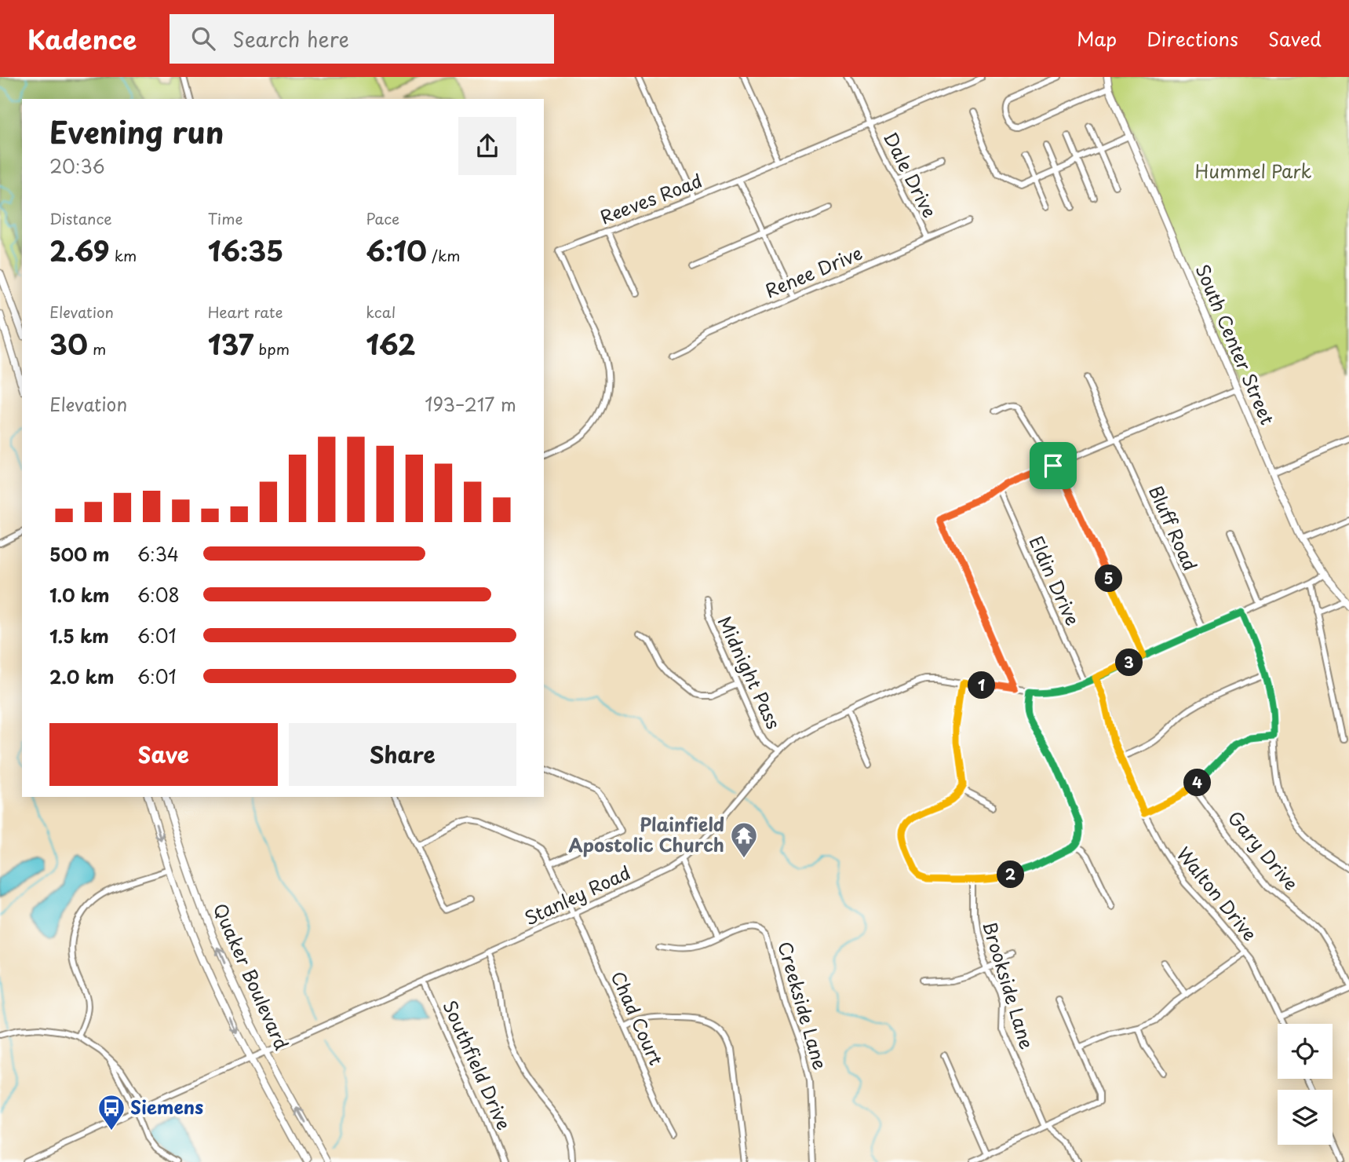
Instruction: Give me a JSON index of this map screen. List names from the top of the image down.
{
  "streets": {
    "main road": ["South Center Street", "Quaker Boulevard"],
    "street": [
      "Dale Drive",
      "Reeves Road",
      "Renee Drive",
      "Bluff Road",
      "Eldin Drive",
      "Midnight Pass",
      "Gary Drive",
      "Walton Drive",
      "Stanley Road",
      "Brookside Lane",
      "Creekside Lane",
      "Chad Court",
      "Southfield Drive"
    ]
  },
  "crossings": [
    ["Dale Drive", "Reeves Road"],
    ["Dale Drive", "Renee Drive"],
    ["South Center Street", "Stanley Road"],
    ["Bluff Road", "Stanley Road"],
    ["Eldin Drive", "Stanley Road"],
    ["Midnight Pass", "Stanley Road"],
    ["Walton Drive", "Stanley Road"],
    ["Stanley Road", "Quaker Boulevard"],
    ["Stanley Road", "Chad Court"],
    ["Stanley Road", "Southfield Drive"]
  ],
  "parks": ["Hummel Park"],
  "places": {
    "temple": ["Plainfield Apostolic Church"],
    "bus stop": ["Siemens"]
  },
  "page": {
    "header": "Kadence",
    "search": "Search here",
    "nav": ["Map", "Directions", "Saved"],
    "heading": ["Evening run", "20:36"],
    "stats": [
      ["Distance", "2.69 km"],
      ["Time", "16:35"],
      ["Pace", "6:10 /km"],
      ["Elevation", "30 m"],
      ["Heart rate", "137 bpm"],
      ["kcal", "162"]
    ],
    "chart": ["Elevation", "193–217 m"],
    "list": [
      {
        "name": "500 m",
        "note": "6:34"
      },
      {
        "name": "1.0 km",
        "note": "6:08"
      },
      {
        "name": "1.5 km",
        "note": "6:01"
      },
      {
        "name": "2.0 km",
        "note": "6:01"
      }
    ],
    "pins": [
      "5",
      "3",
      "1",
      "4",
      "2"
    ],
    "buttons": ["Save", "Share"]
  }
}
